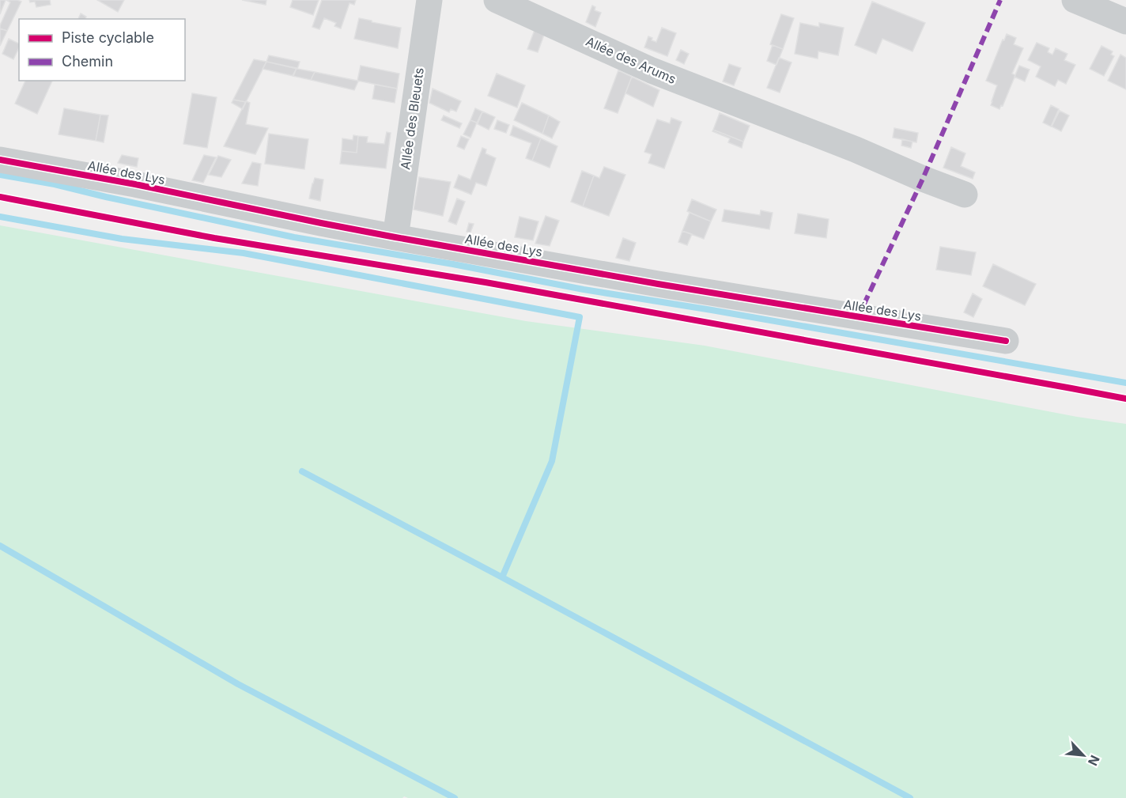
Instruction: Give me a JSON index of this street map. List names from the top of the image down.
{
  "streets": {
    "street": ["Allée des Arums", "Allée des Bleuets", "Allée des Lys"]
  },
  "crossings": [
    ["Allée des Bleuets", "Allée des Lys"]
  ],
  "legend": ["Piste cyclable", "Chemin"],
  "north": "bottom right"
}
